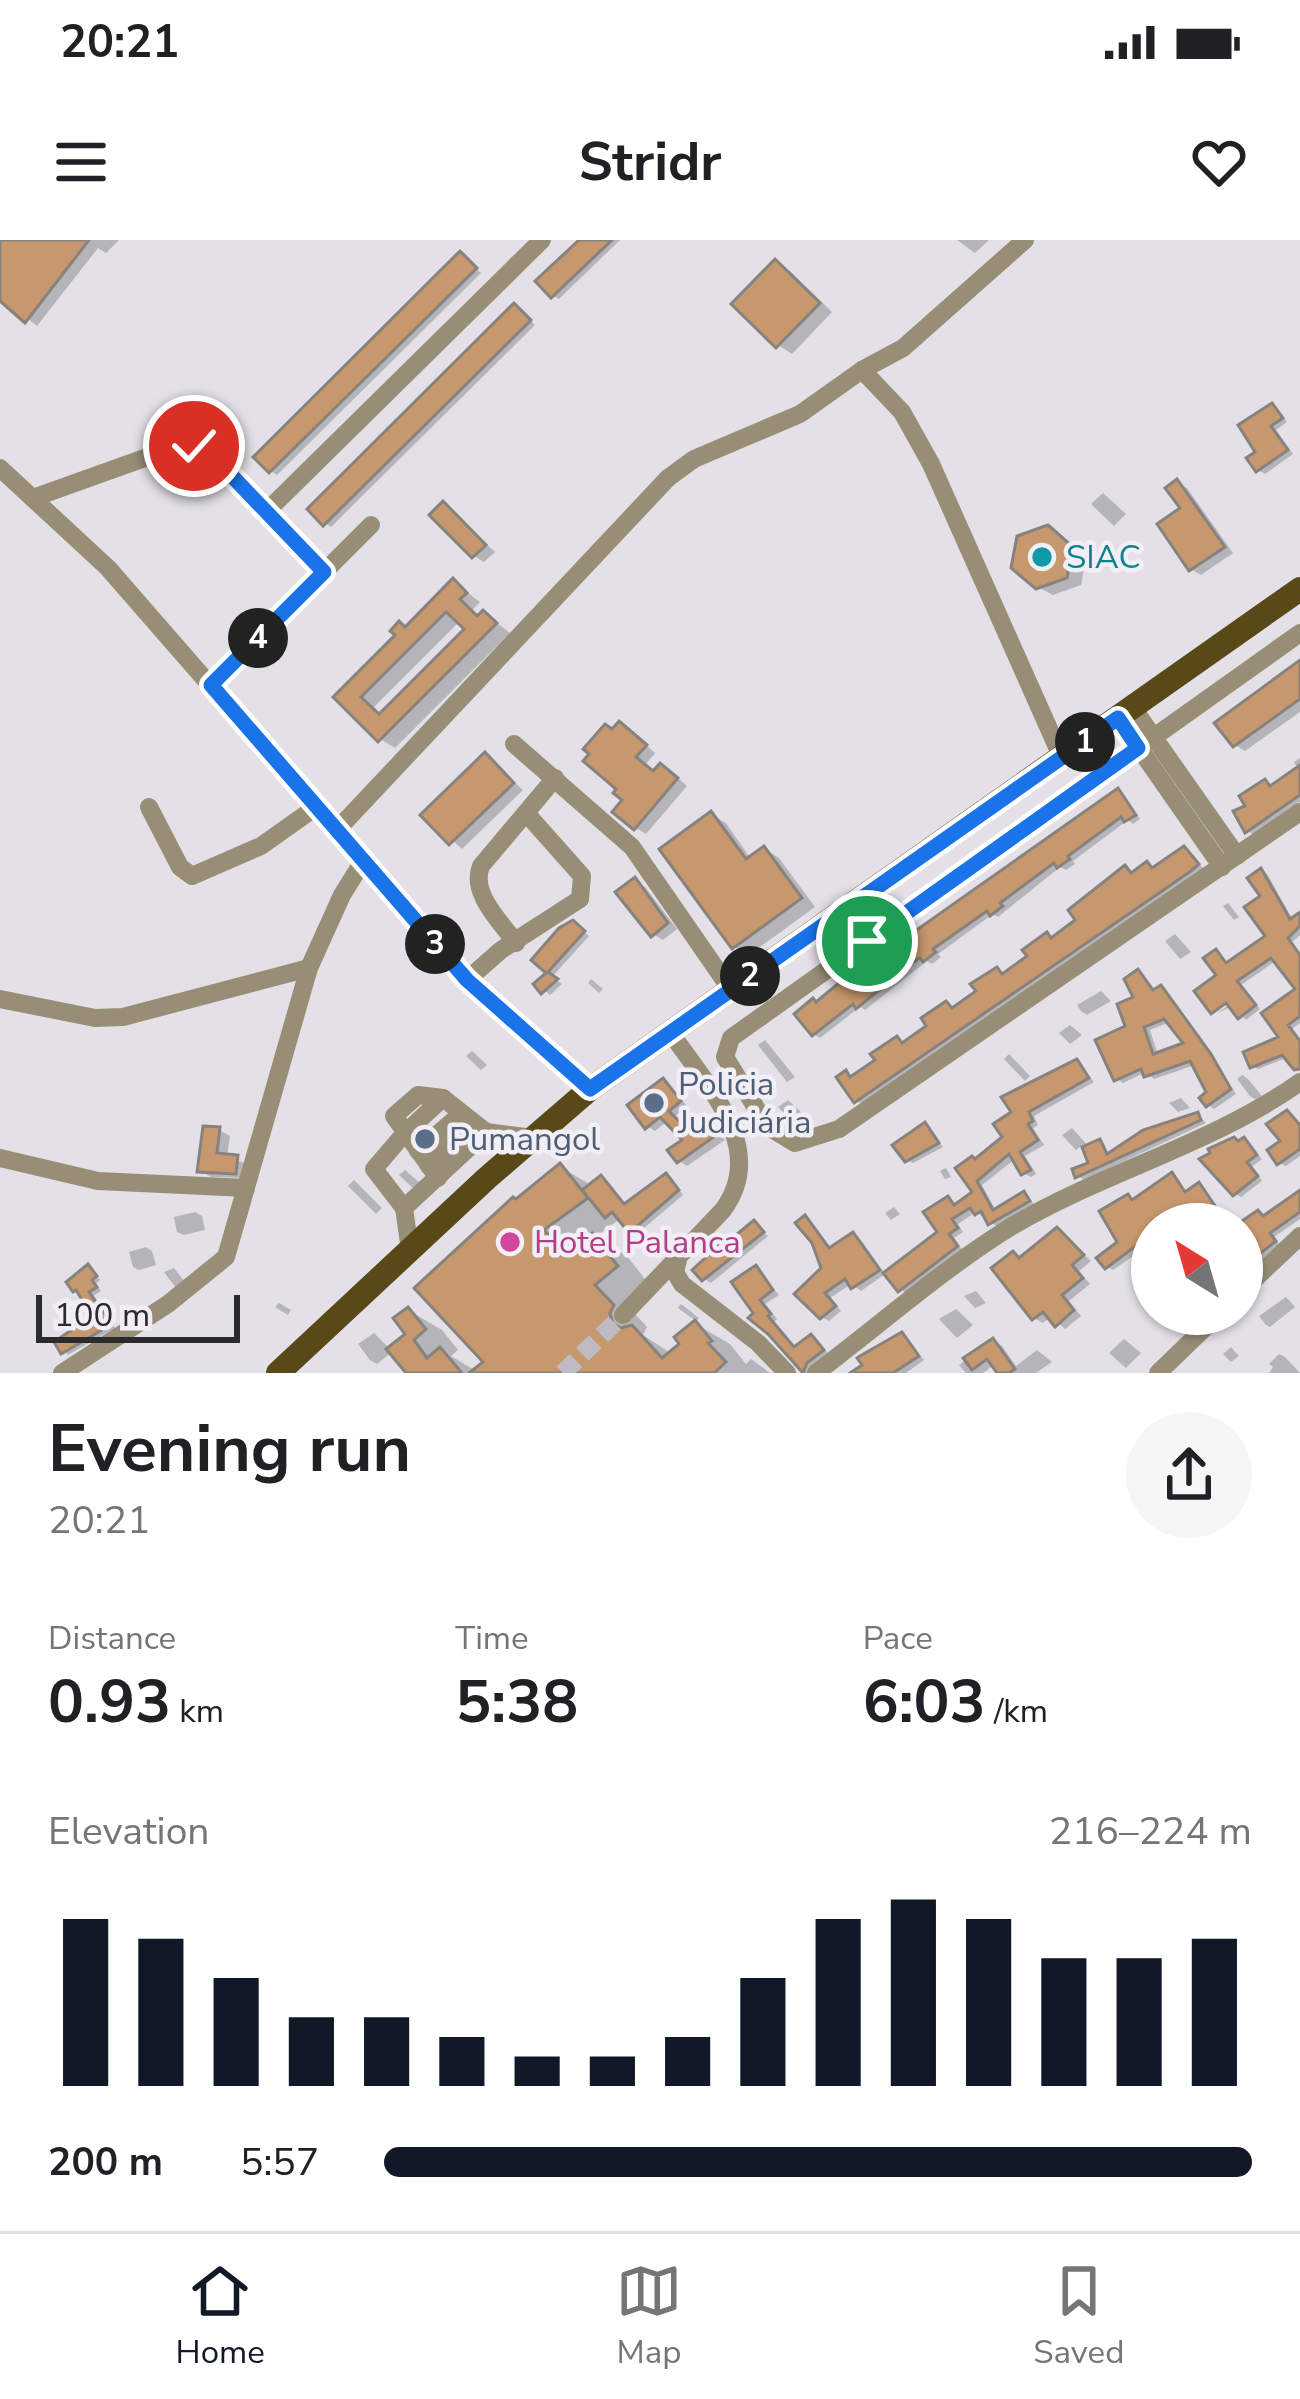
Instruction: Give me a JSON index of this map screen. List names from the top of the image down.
{
  "places": [
    "SIAC",
    "Policia Judiciária",
    "Pumangol",
    "Hotel Palanca"
  ],
  "scale_bar": "100 m",
  "north": "top left",
  "page": {
    "status": "20:21",
    "header": "Stridr",
    "pins": [
      "4",
      "1",
      "3",
      "2"
    ],
    "scale": "100 m",
    "heading": ["Evening run", "20:21"],
    "stats": [
      ["Distance", "0.93 km"],
      ["Time", "5:38"],
      ["Pace", "6:03 /km"]
    ],
    "chart": ["Elevation", "216–224 m"],
    "list": [
      {
        "name": "200 m",
        "note": "5:57"
      }
    ],
    "tabs": ["Home", "Map", "Saved"]
  }
}
